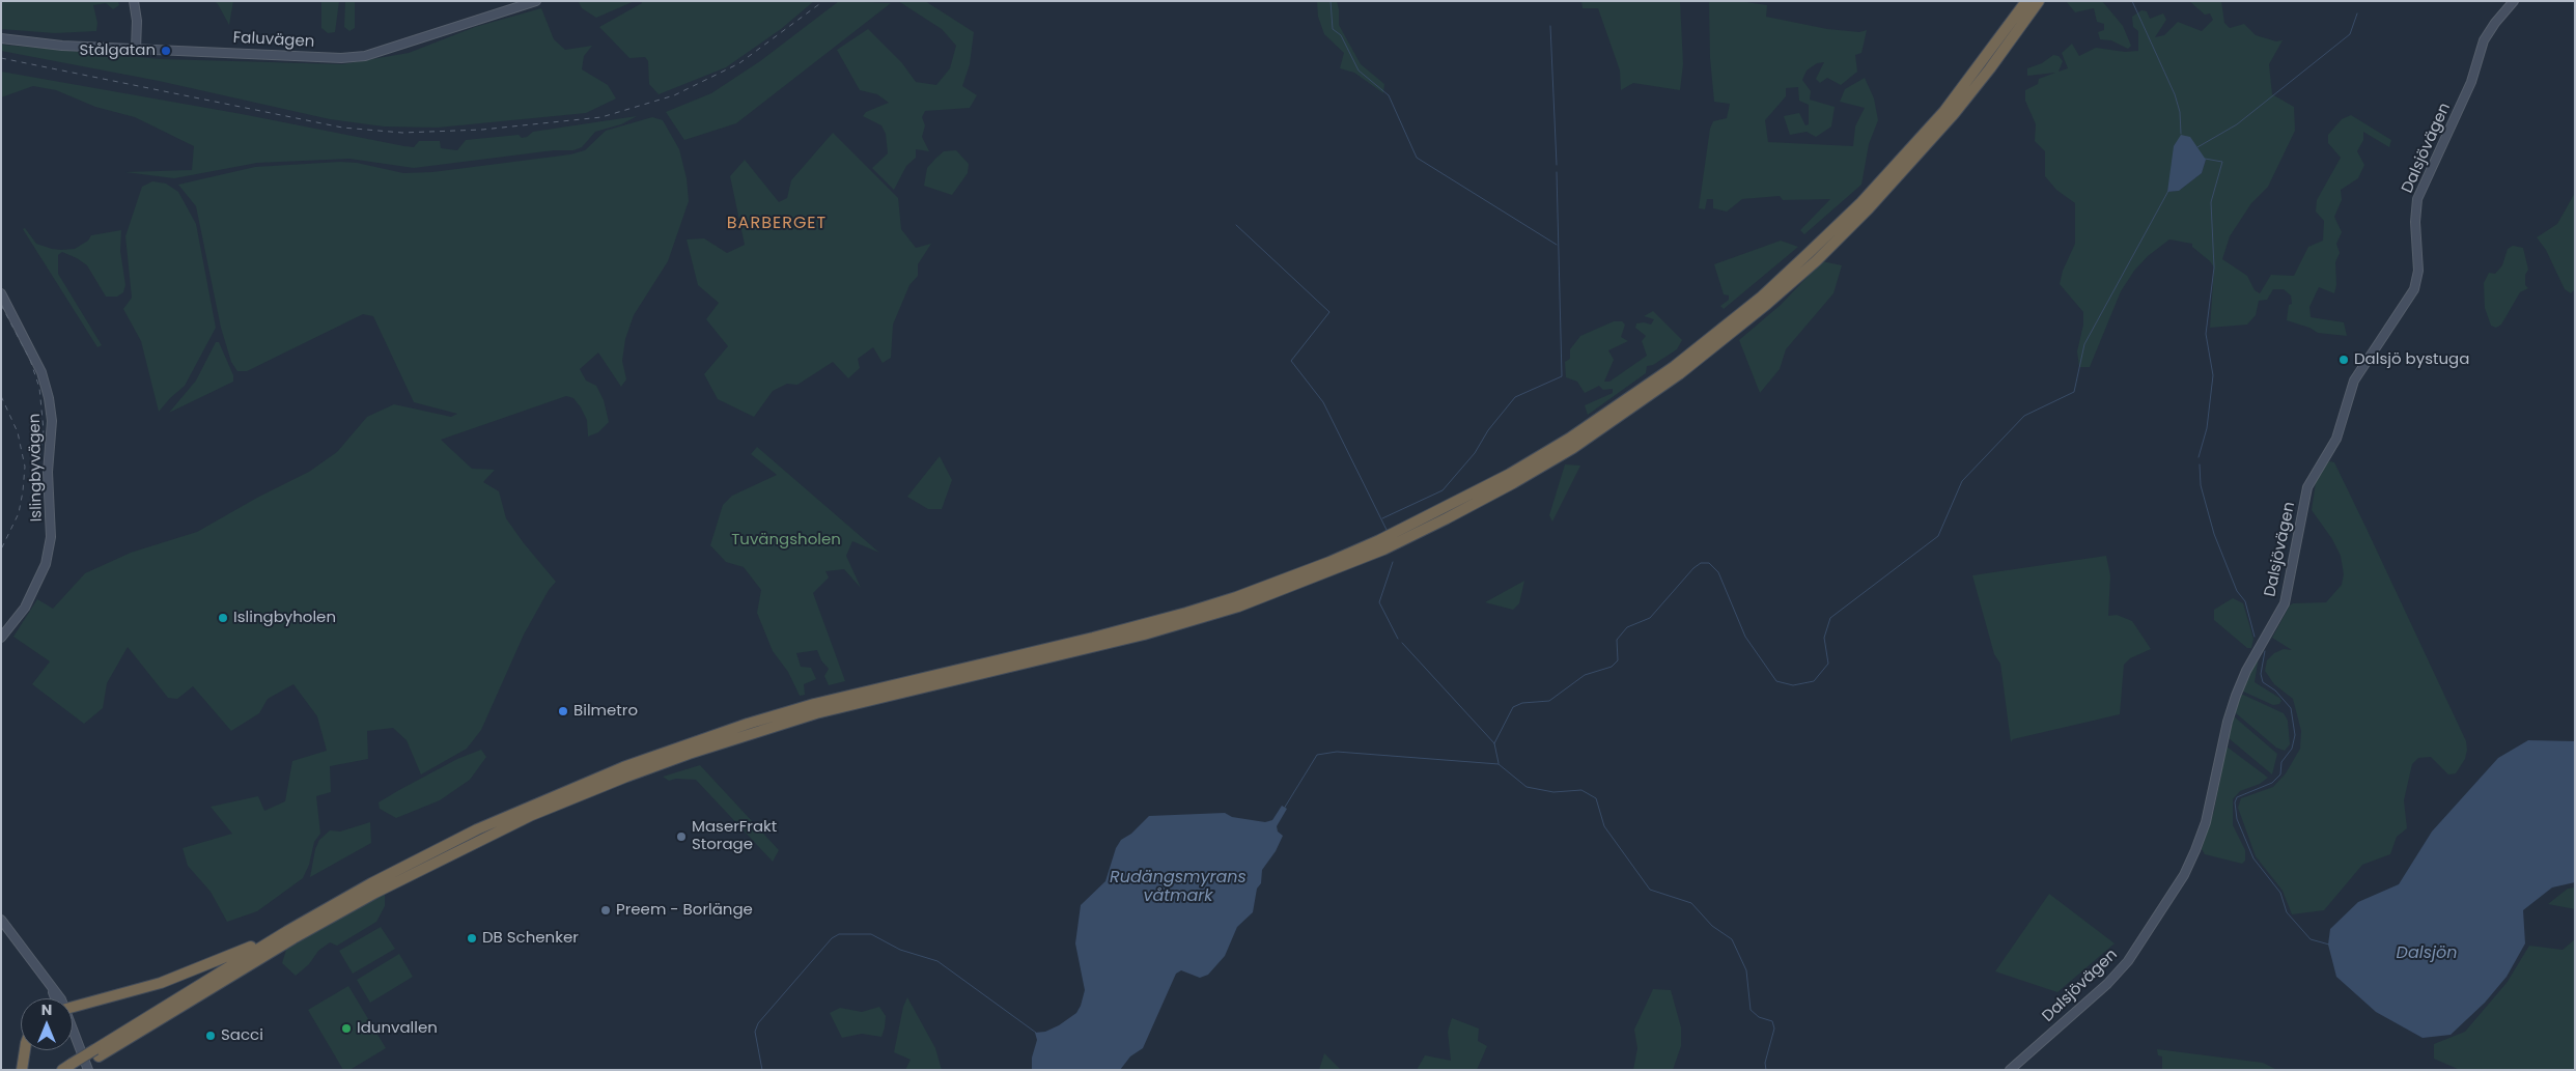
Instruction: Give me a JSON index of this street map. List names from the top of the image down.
{
  "streets": {
    "street": ["Faluvägen", "Dalsjövägen", "Islingbyvägen"]
  },
  "districts": ["BARBERGET"],
  "water": ["Rudängsmyrans våtmark", "Dalsjön"],
  "parks": ["Tuvängsholen"],
  "places": [
    "Stålgatan",
    "Dalsjö bystuga",
    "Islingbyholen",
    "Bilmetro",
    "MaserFrakt Storage",
    "Preem - Borlänge",
    "DB Schenker",
    "Idunvallen",
    "Sacci"
  ],
  "north": "top"
}
